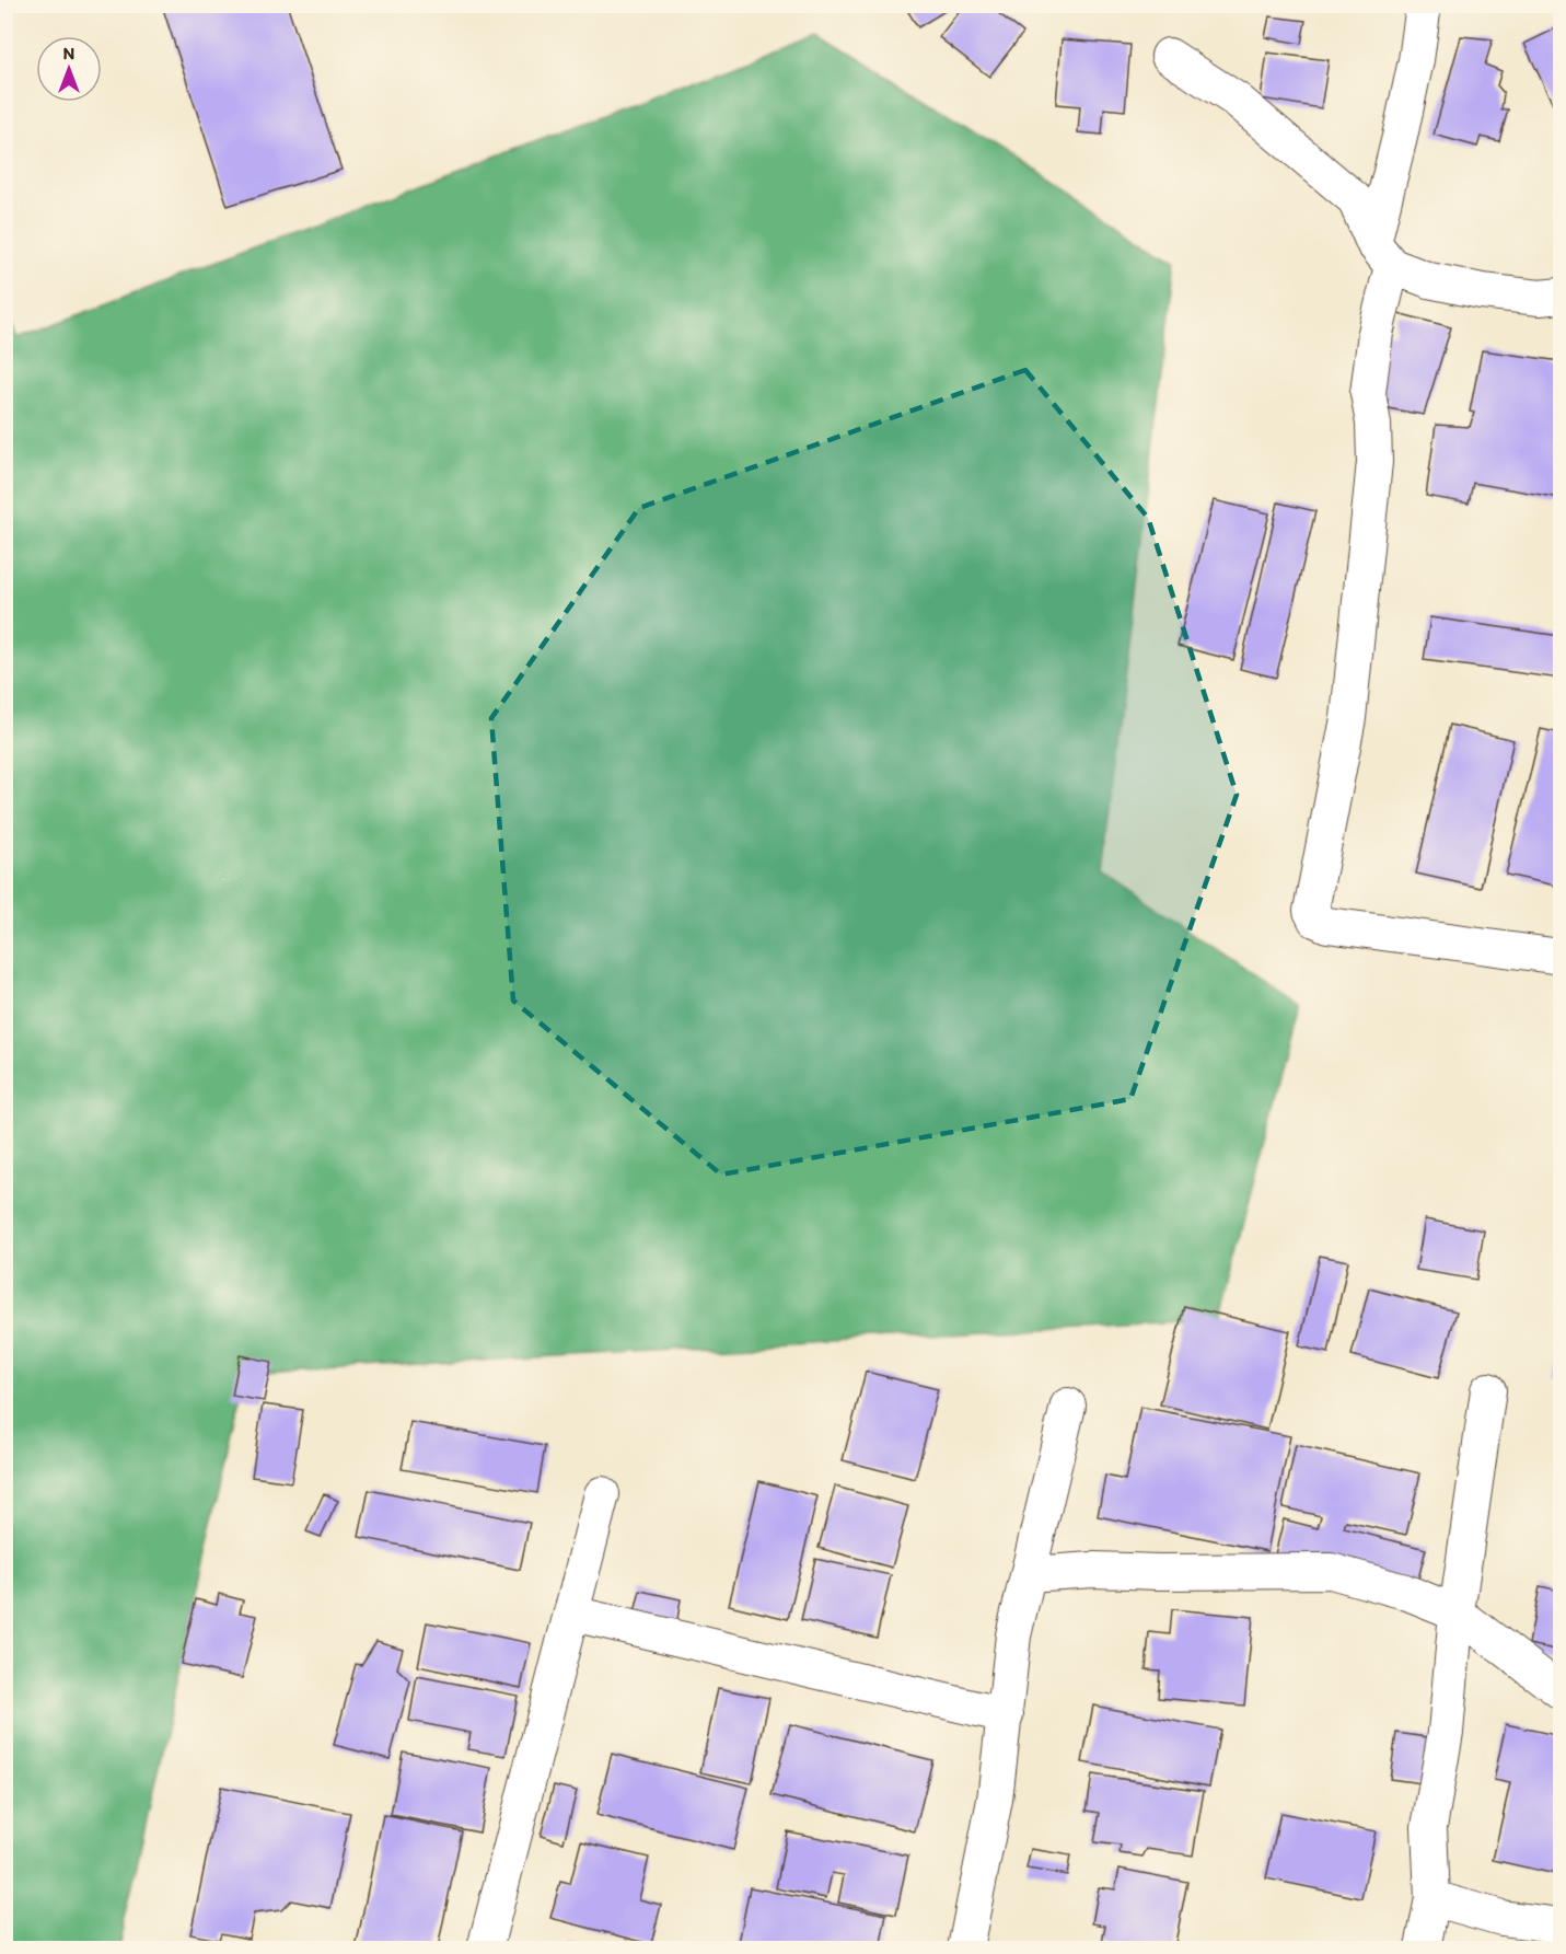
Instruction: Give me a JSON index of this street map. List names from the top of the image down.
{
  "north": "top"
}
